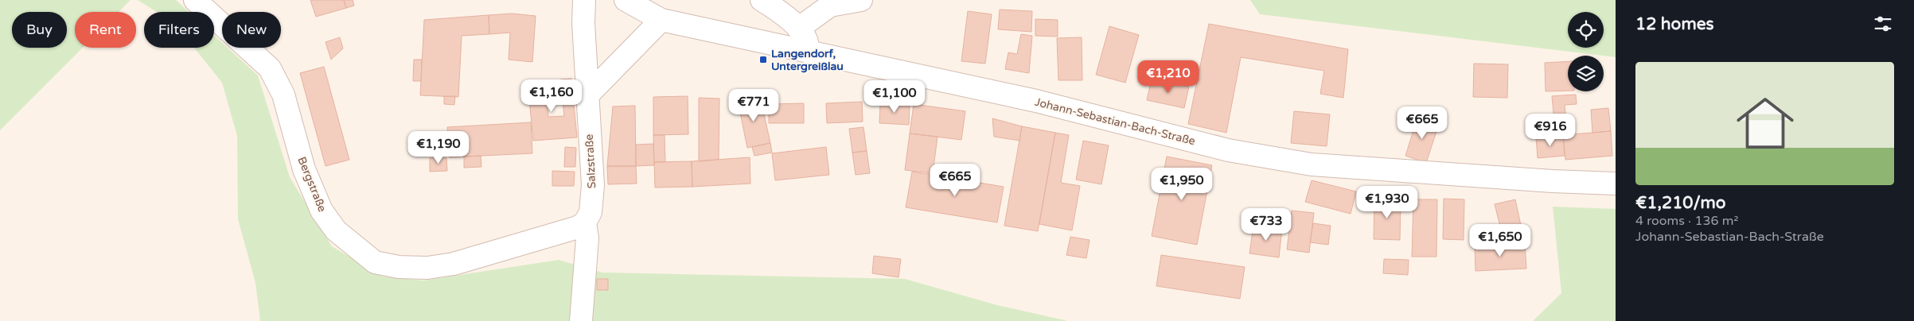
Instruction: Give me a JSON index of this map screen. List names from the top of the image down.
{
  "streets": {
    "street": ["Johann-Sebastian-Bach-Straße", "Salzstraße", "Bergstraße"]
  },
  "crossings": [
    ["Salzstraße", "Bergstraße"]
  ],
  "places": {
    "transit": ["Langendorf, Untergreißlau"]
  },
  "page": {
    "heading": "12 homes",
    "chip": [
      "Buy",
      "Rent",
      "Filters",
      "New"
    ],
    "list": [
      {
        "name": "€1,210/mo",
        "note": "4 rooms · 136 m² · Johann-Sebastian-Bach-Straße"
      }
    ],
    "price": [
      "€1,210",
      "€1,160",
      "€1,100",
      "€771",
      "€665",
      "€916",
      "€1,190",
      "€665",
      "€1,950",
      "€1,930",
      "€733",
      "€1,650"
    ]
  }
}
